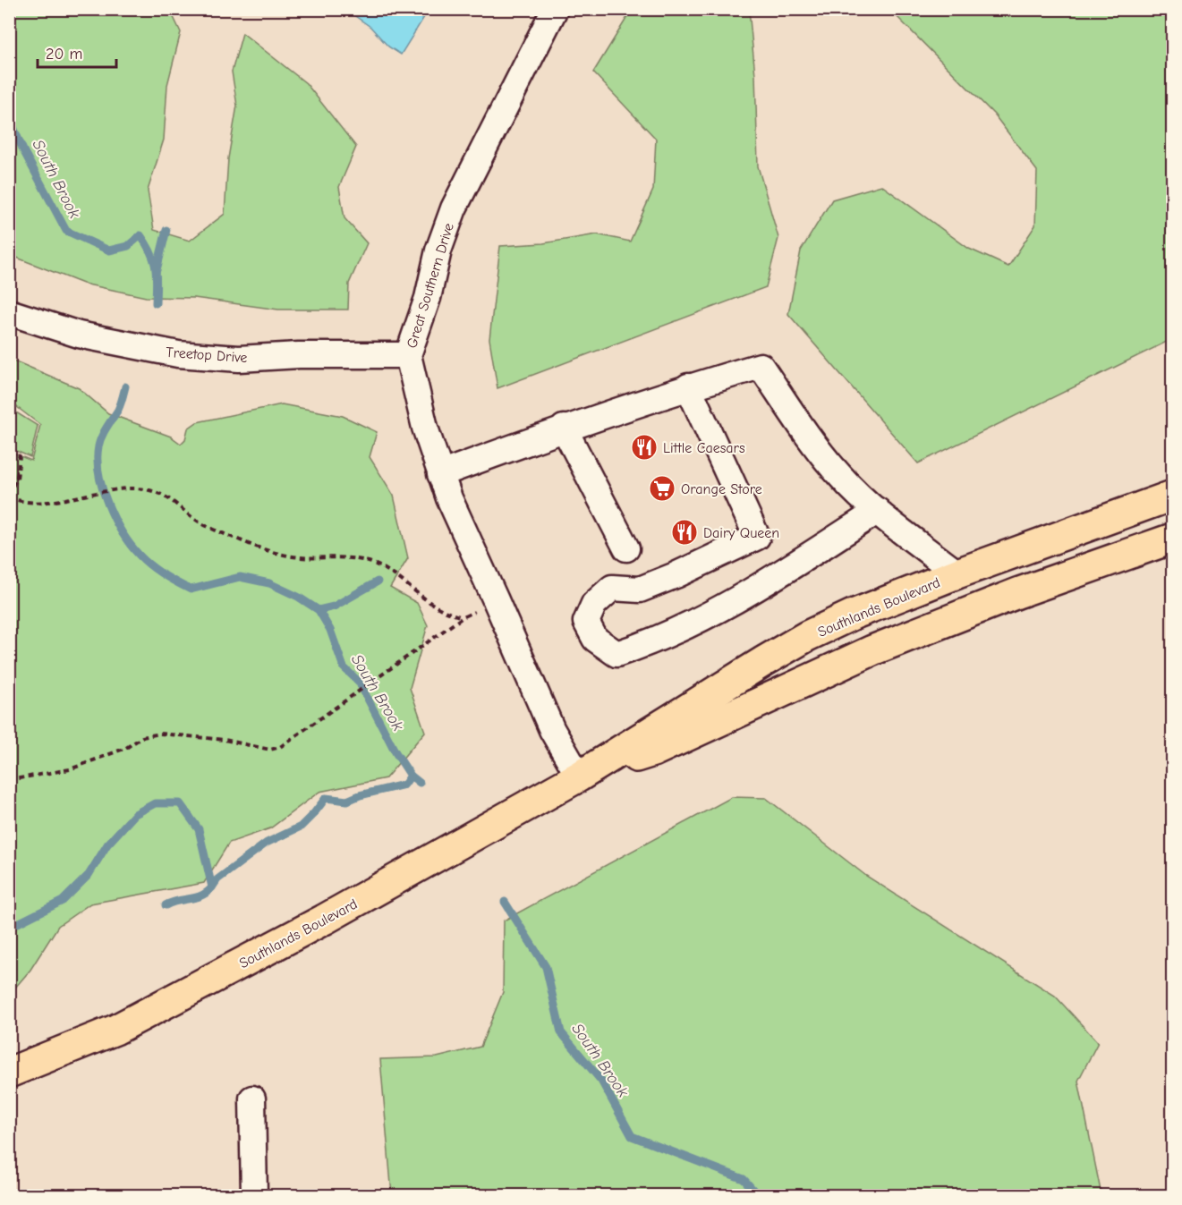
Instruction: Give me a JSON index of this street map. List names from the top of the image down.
{
  "streets": {
    "main road": ["Southlands Boulevard"],
    "street": ["Great Southern Drive", "Treetop Drive"]
  },
  "crossings": [
    ["Great Southern Drive", "Treetop Drive"],
    ["Great Southern Drive", "Southlands Boulevard"]
  ],
  "water": ["South Brook"],
  "places": {
    "restaurant": ["Little Caesars", "Dairy Queen"],
    "supermarket": ["Orange Store"]
  },
  "scale_bar": "20 m"
}
